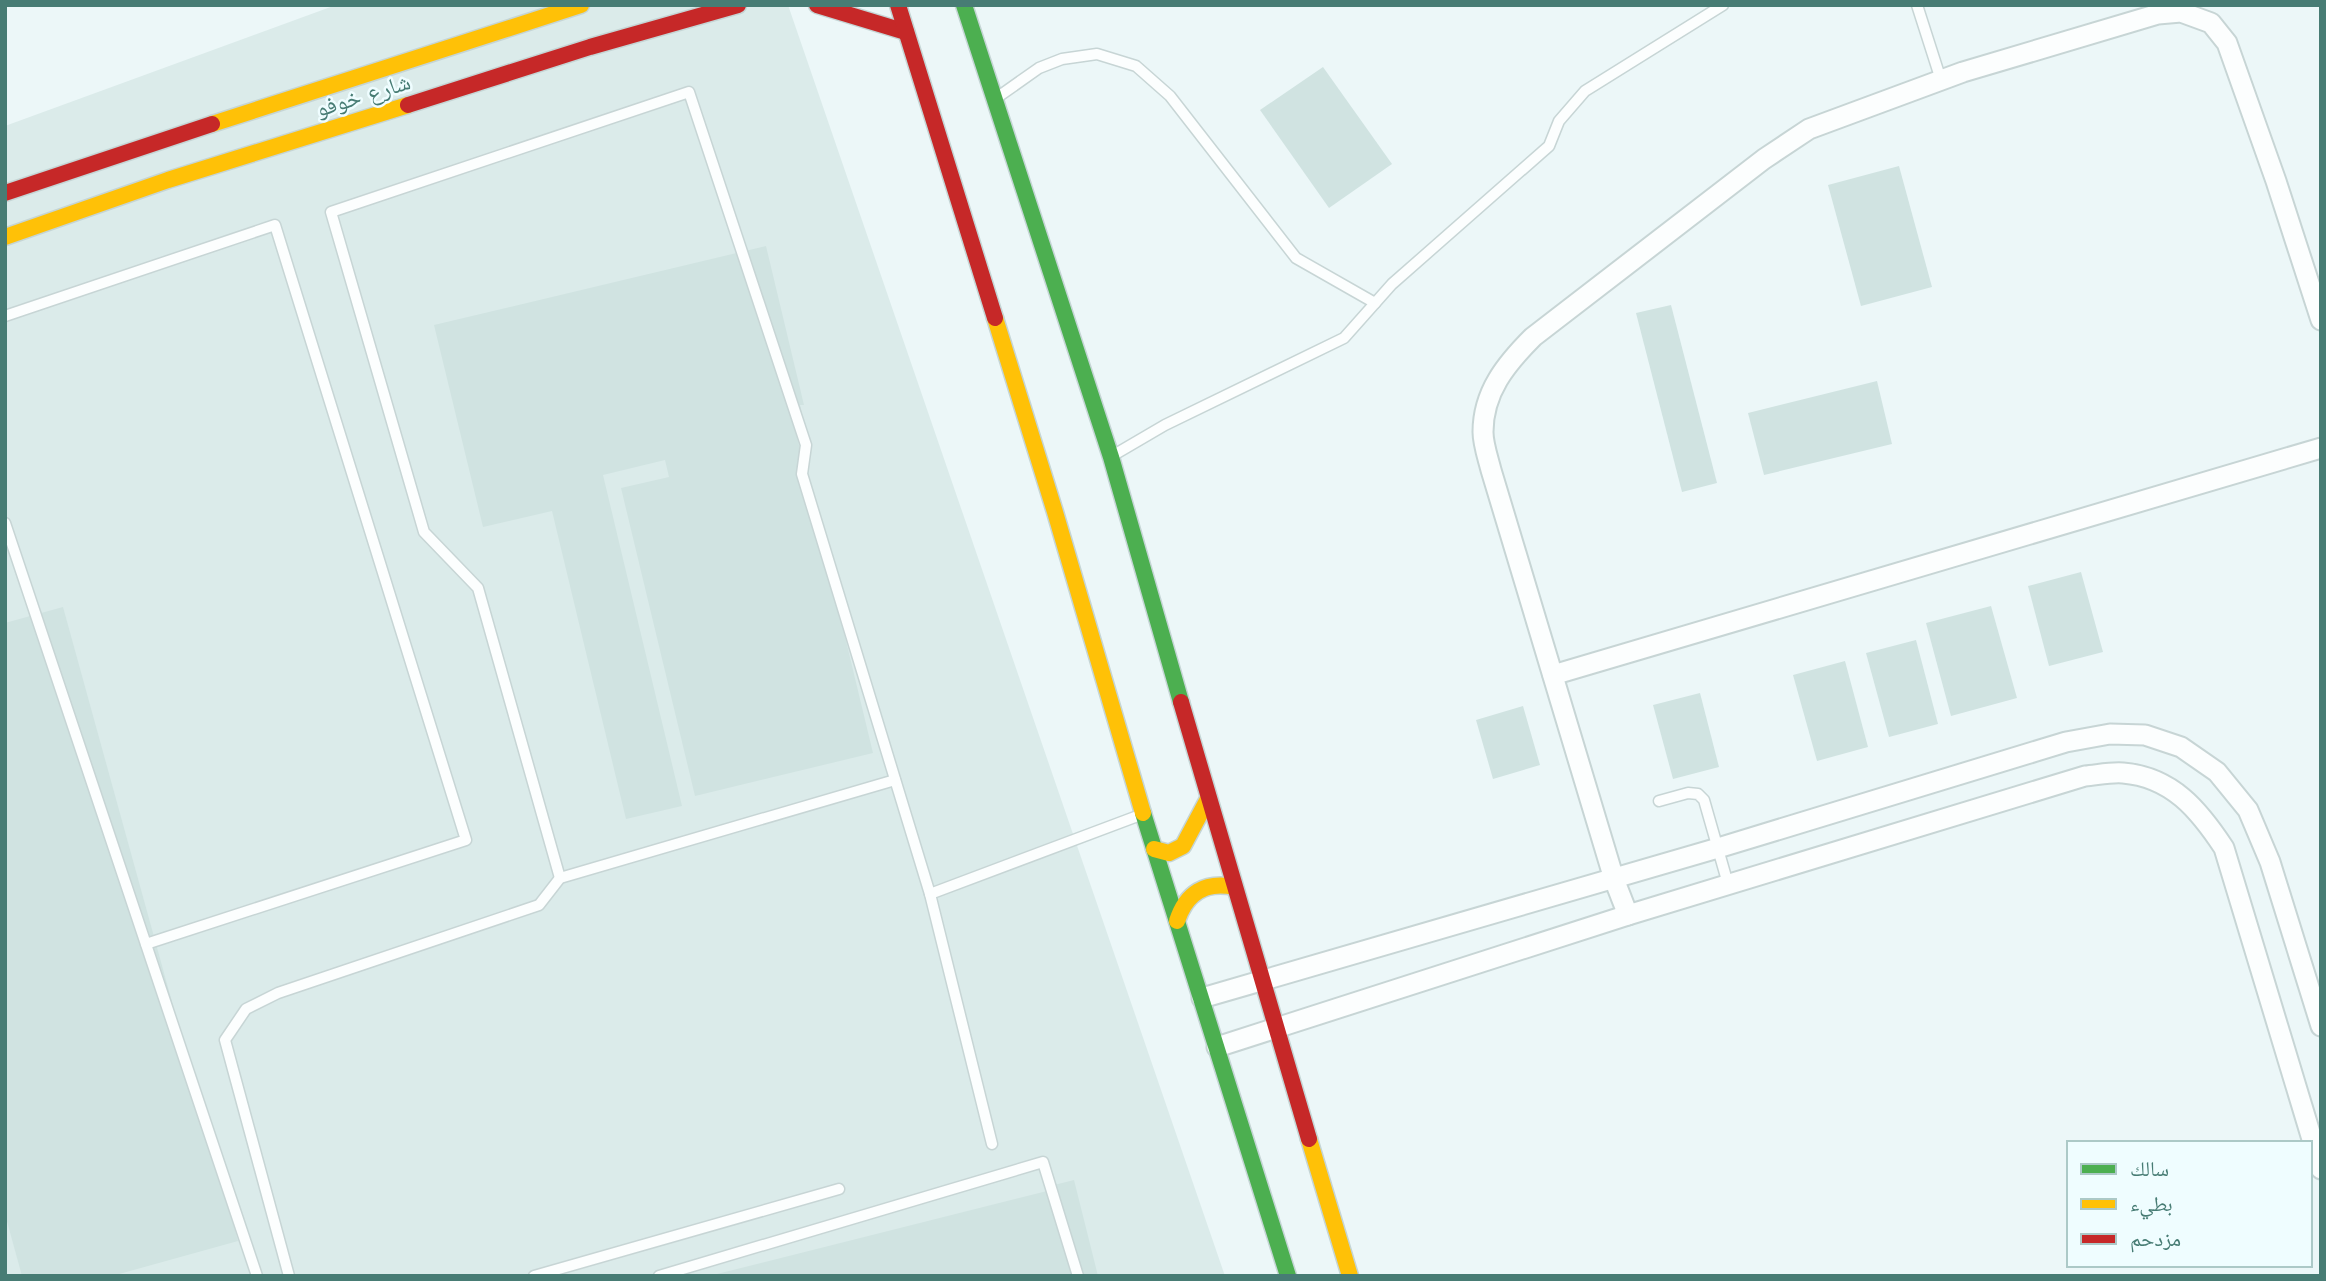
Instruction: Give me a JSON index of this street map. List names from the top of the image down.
{
  "streets": {
    "street": ["شارع خوفو"]
  },
  "legend": ["سالك", "بطيء", "مزدحم"]
}
